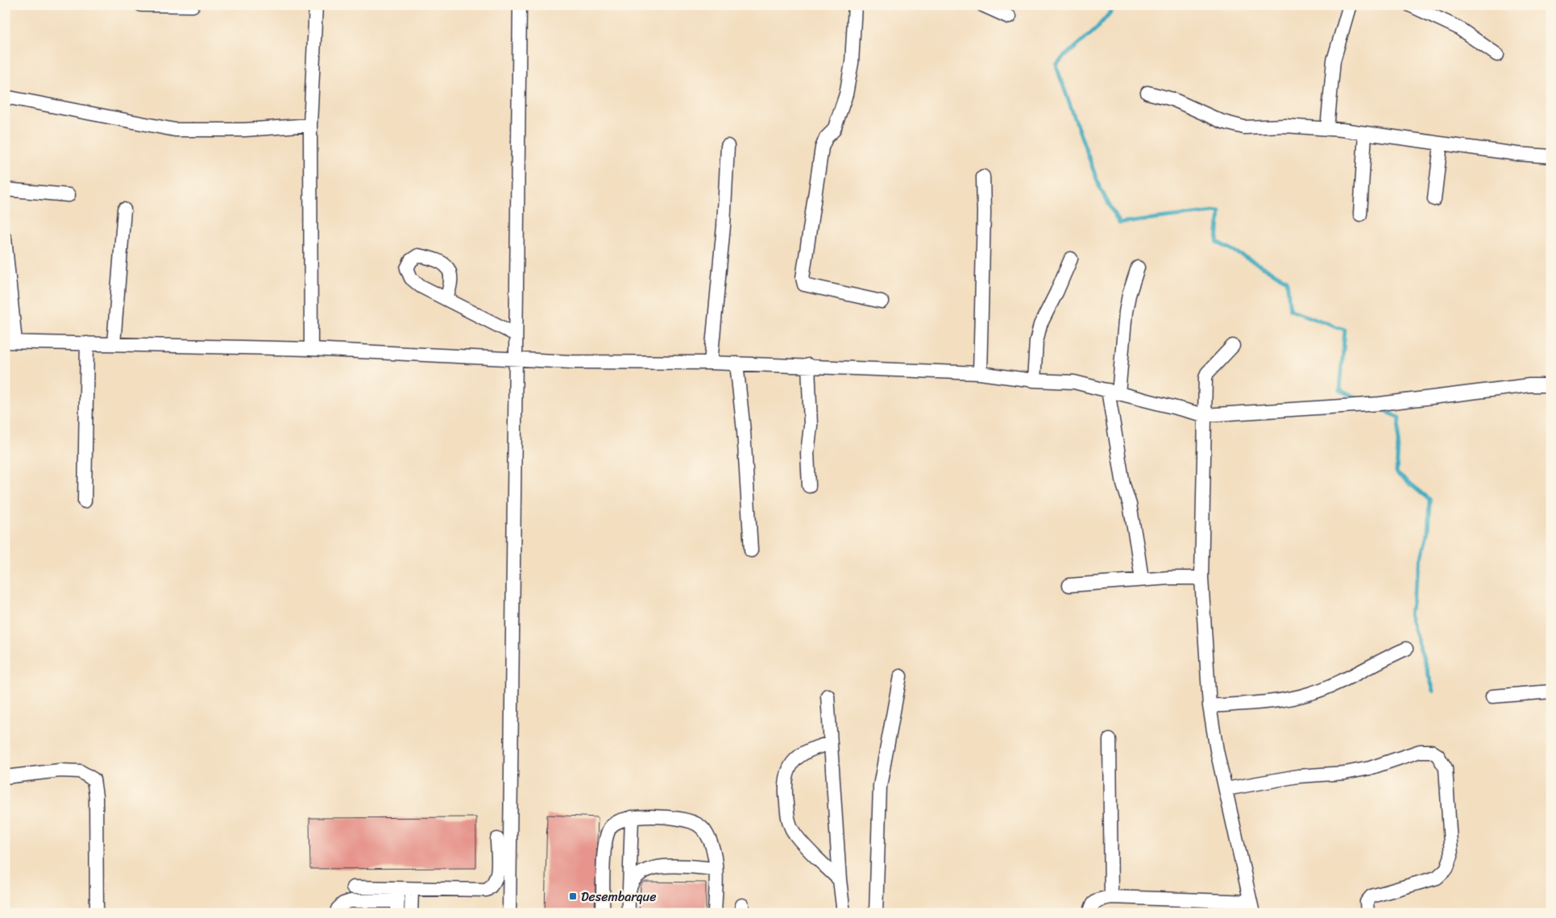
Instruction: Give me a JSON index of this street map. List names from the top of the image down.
{
  "places": {
    "transit": ["Desembarque"]
  }
}
